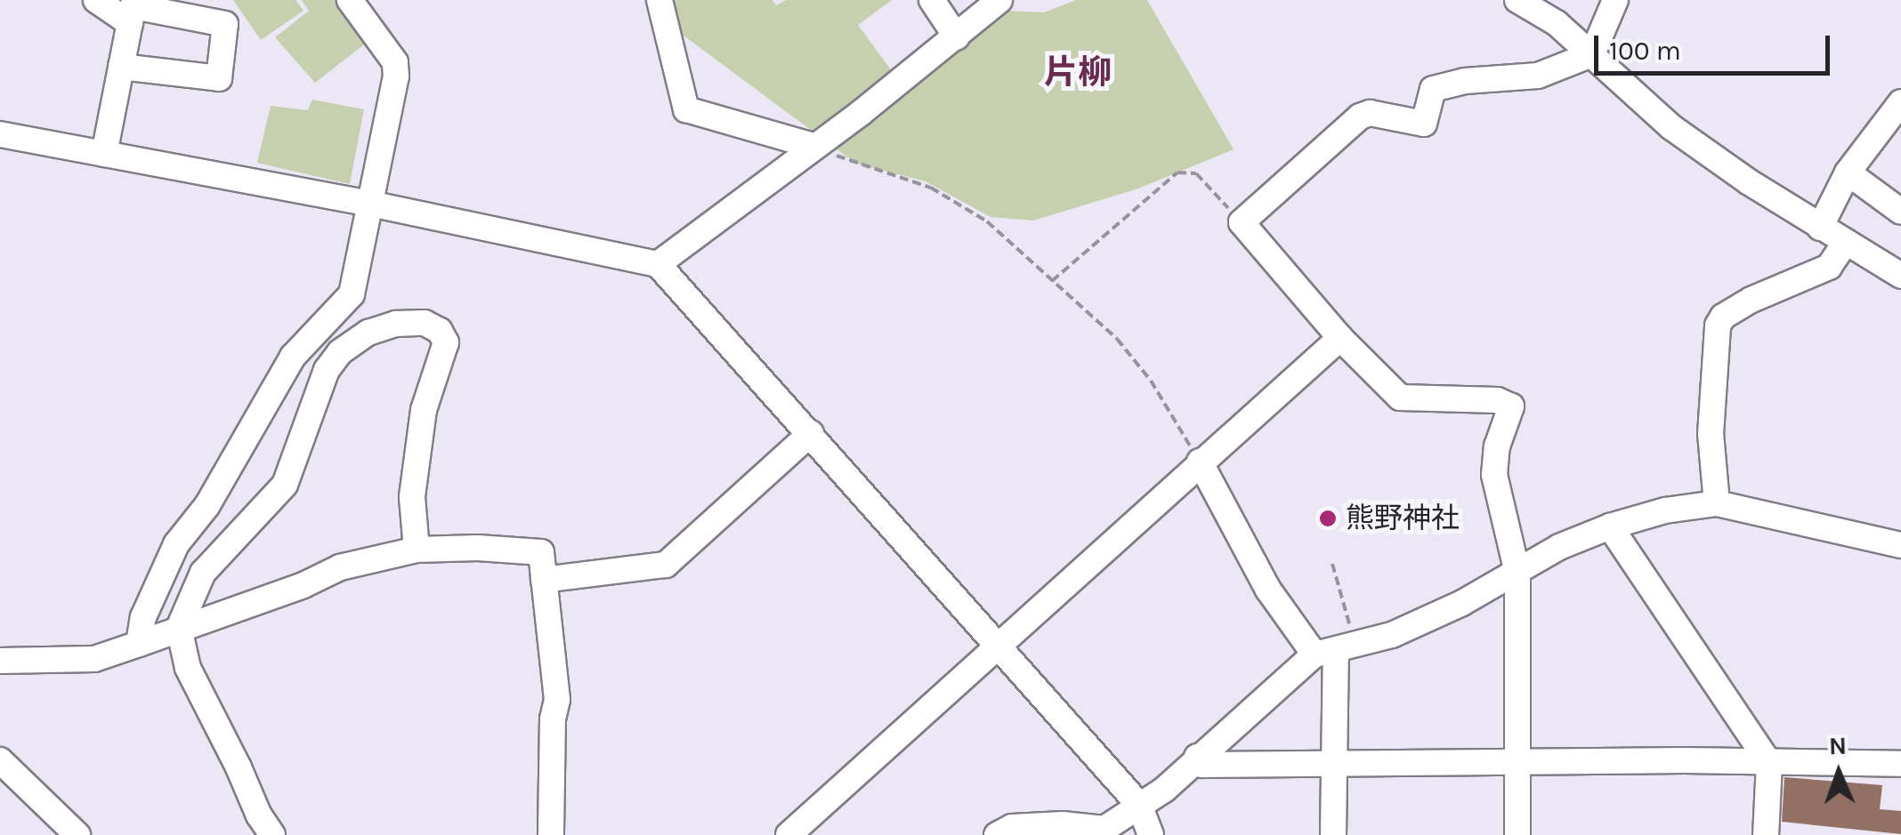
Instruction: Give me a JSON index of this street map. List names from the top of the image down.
{
  "districts": ["片柳"],
  "places": ["熊野神社"],
  "scale_bar": "100 m",
  "north": "top"
}
